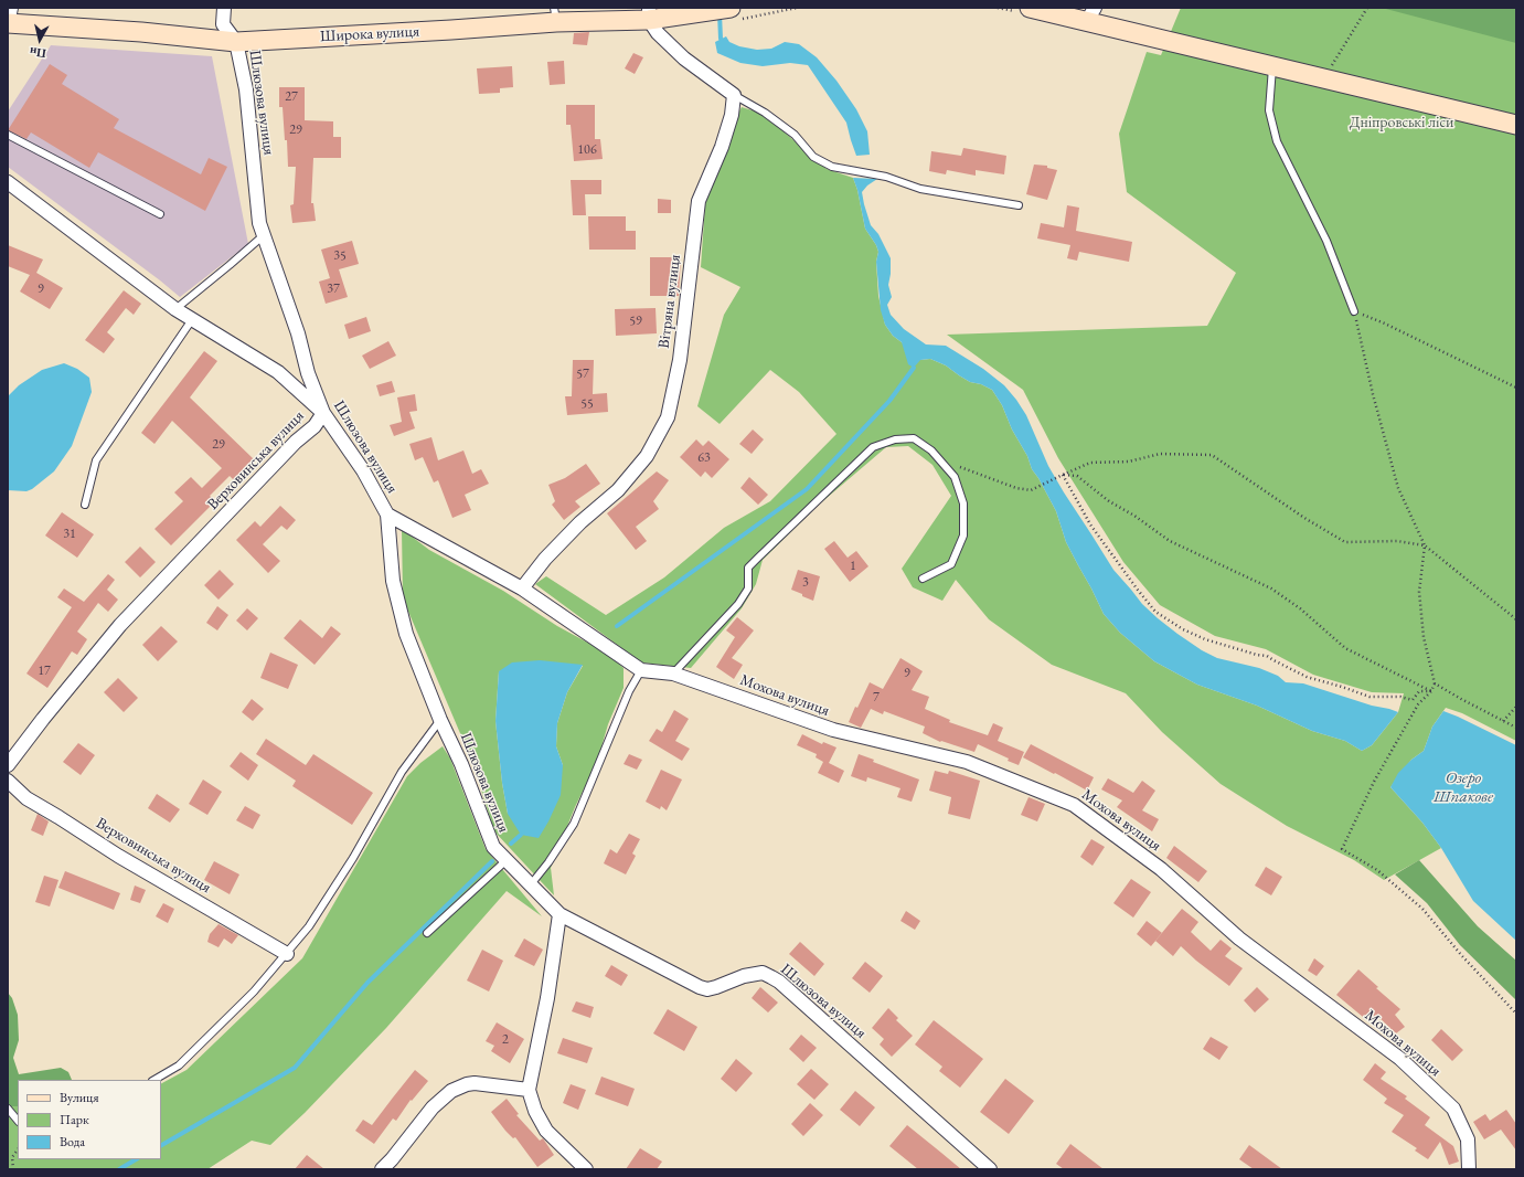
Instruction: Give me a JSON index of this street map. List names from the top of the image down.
{
  "streets": {
    "main road": ["Широка вулиця"],
    "street": [
      "Шлюзова вулиця",
      "Вітряна вулиця",
      "Верховинська вулиця",
      "Мохова вулиця"
    ]
  },
  "crossings": [
    ["Широка вулиця", "Шлюзова вулиця"],
    ["Шлюзова вулиця", "Верховинська вулиця"]
  ],
  "water": ["Озеро Шпакове"],
  "parks": ["Дніпровські ліси"],
  "house_numbers": [
    "27",
    "29",
    "106",
    "35",
    "9",
    "37",
    "59",
    "57",
    "55",
    "29",
    "63",
    "31",
    "1",
    "3",
    "17",
    "9",
    "7",
    "2"
  ],
  "legend": ["Вулиця", "Парк", "Вода"],
  "north": "bottom"
}
